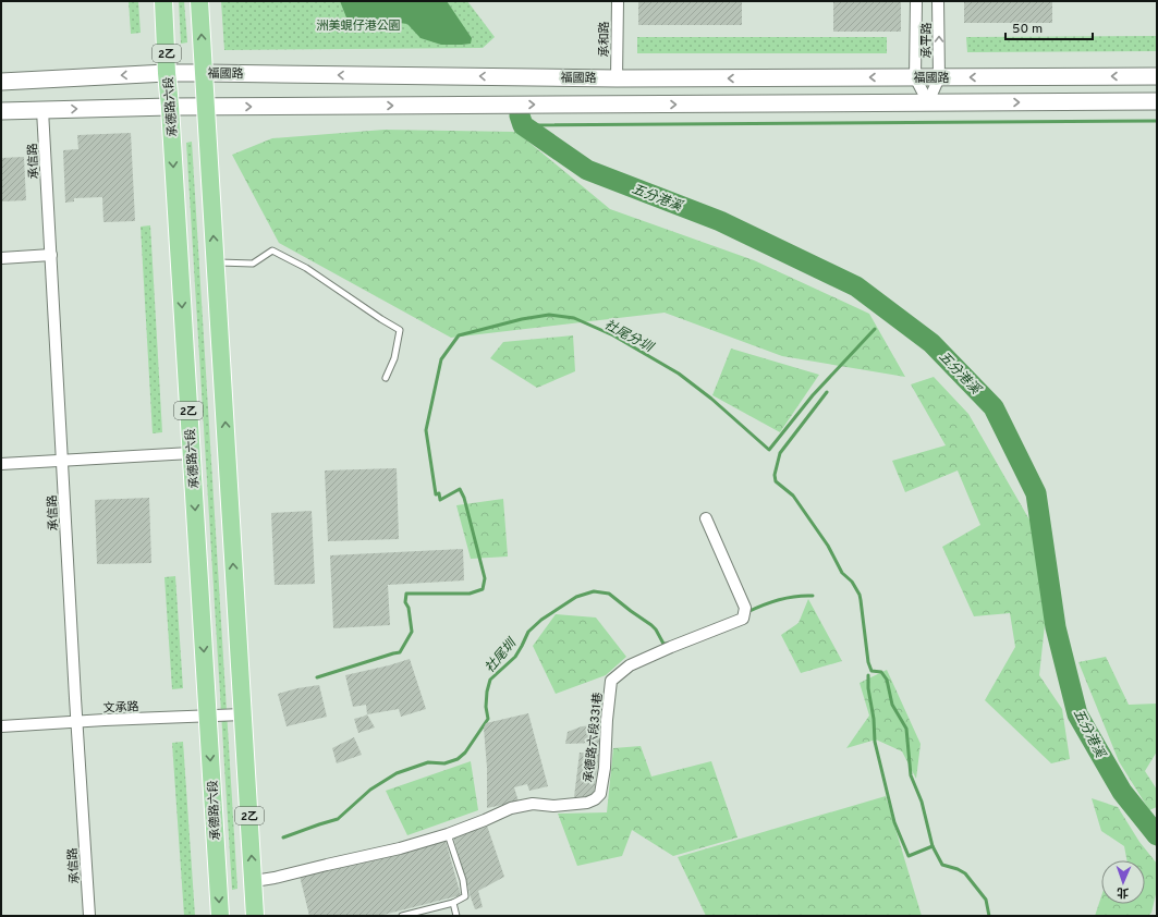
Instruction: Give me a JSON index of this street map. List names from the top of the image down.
{
  "streets": {
    "main road": ["2乙", "承德路六段"],
    "street": [
      "承和路",
      "承平路",
      "福國路",
      "承信路",
      "文承路",
      "承德路六段331巷"
    ]
  },
  "crossings": [
    ["承和路", "福國路"],
    ["承平路", "福國路"],
    ["2乙", "福國路"],
    ["2乙", "文承路"],
    ["2乙", "承德路六段331巷"],
    ["福國路", "承德路六段"],
    ["承德路六段", "文承路"],
    ["承信路", "文承路"]
  ],
  "water": ["五分港溪", "社尾分圳", "社尾圳"],
  "parks": ["洲美蜆仔港公園"],
  "scale_bar": "50 m",
  "north": "bottom"
}
